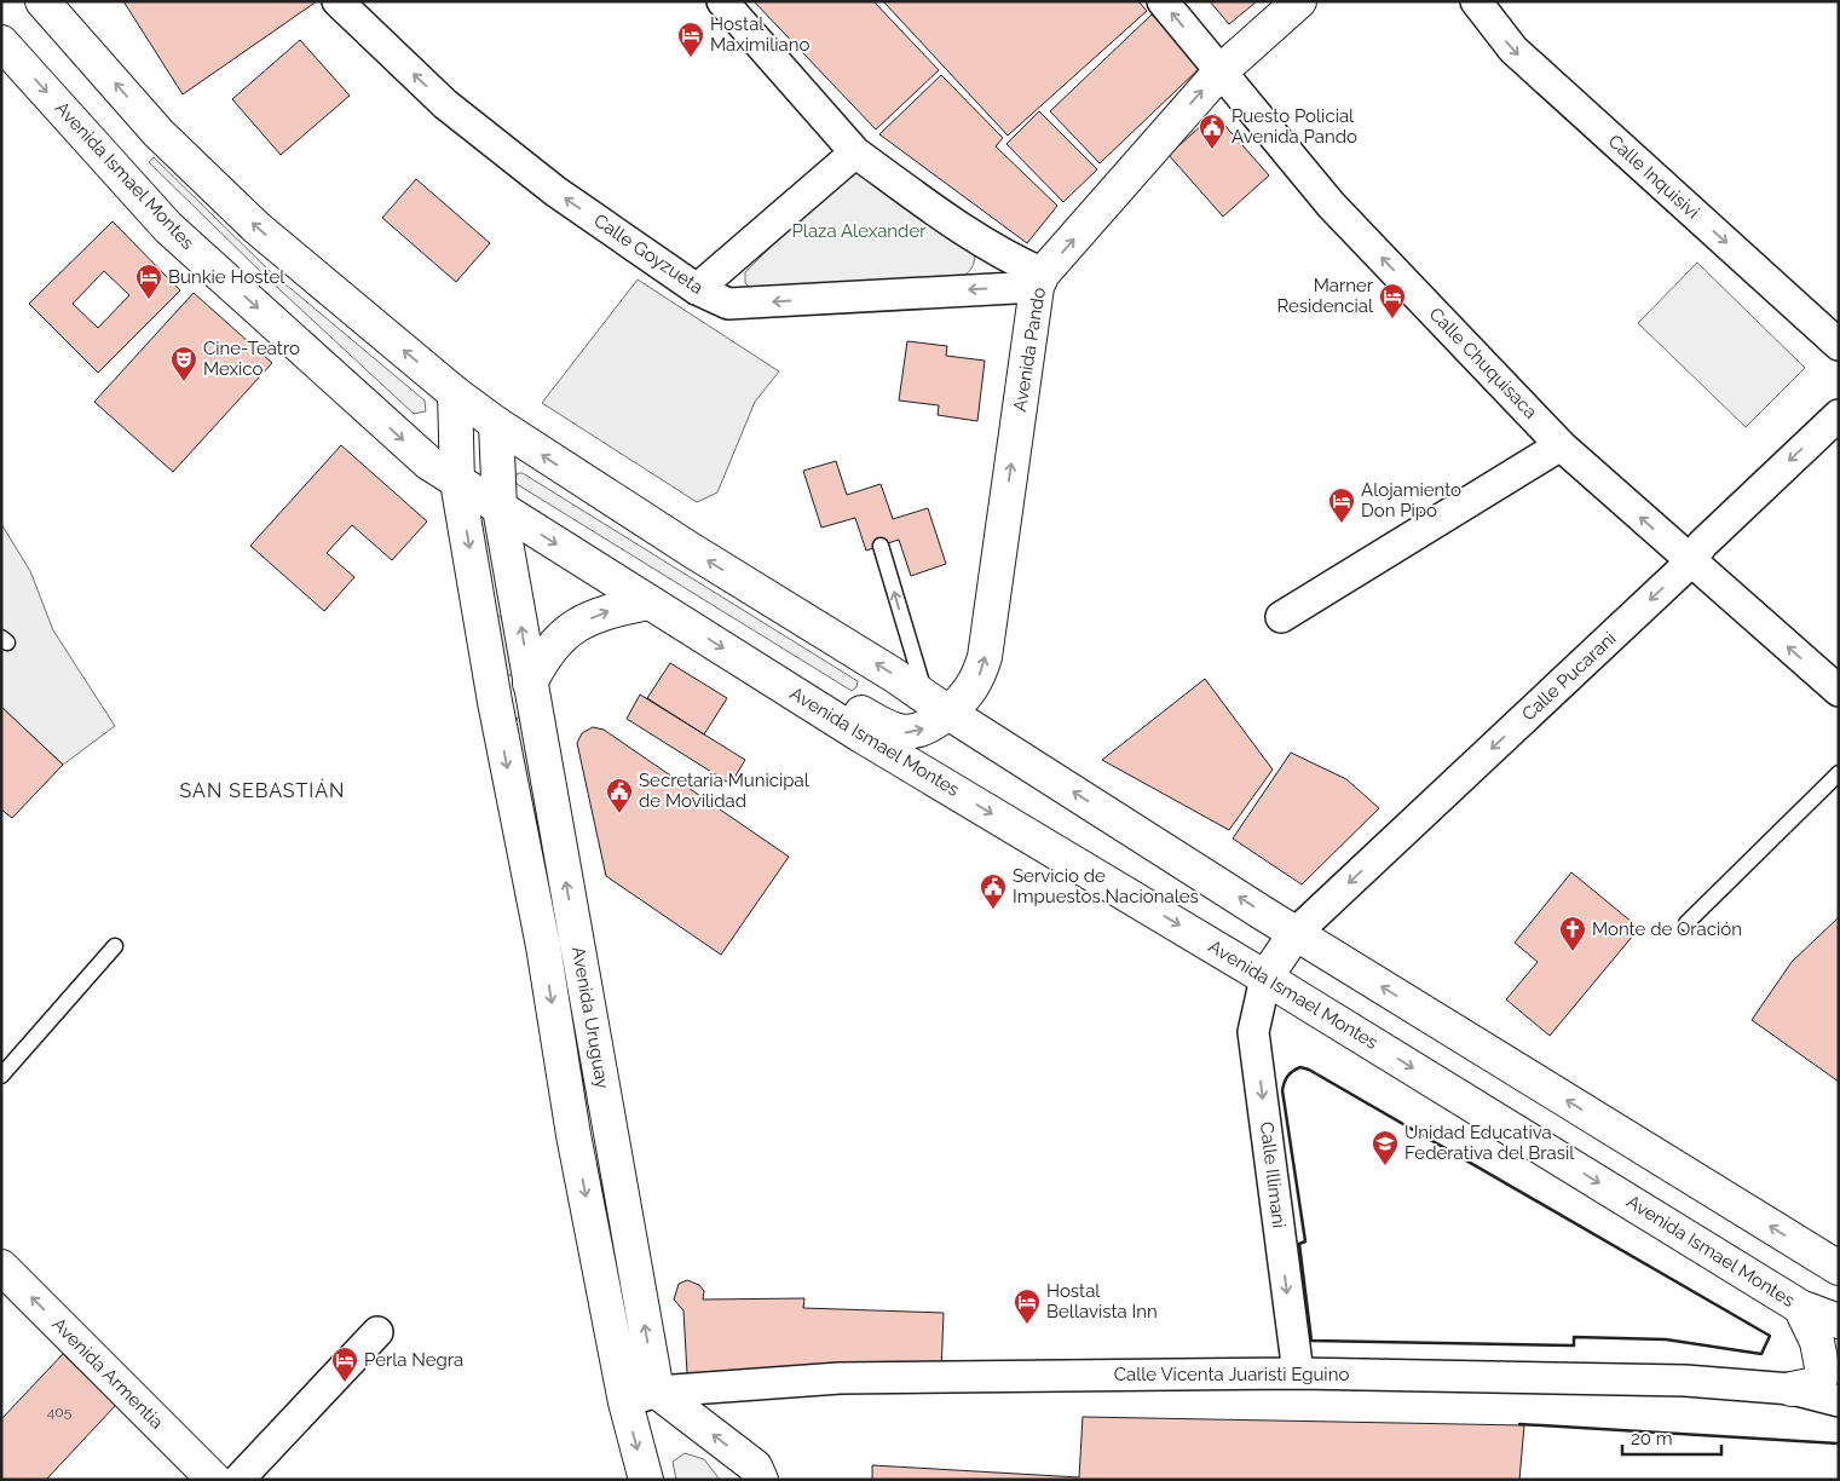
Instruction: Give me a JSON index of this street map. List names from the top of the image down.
{
  "streets": {
    "main road": [
      "Avenida Ismael Montes",
      "Avenida Pando",
      "Avenida Uruguay",
      "Avenida Armentia"
    ],
    "street": [
      "Calle Inquisivi",
      "Calle Goyzueta",
      "Calle Chuquisaca",
      "Calle Pucarani",
      "Calle Illimani",
      "Calle Vicenta Juaristi Eguino"
    ]
  },
  "crossings": [
    ["Avenida Ismael Montes", "Avenida Pando"],
    ["Avenida Ismael Montes", "Avenida Uruguay"],
    ["Avenida Ismael Montes", "Calle Illimani"],
    ["Calle Goyzueta", "Avenida Pando"],
    ["Avenida Pando", "Calle Chuquisaca"],
    ["Calle Chuquisaca", "Calle Pucarani"],
    ["Avenida Uruguay", "Calle Vicenta Juaristi Eguino"],
    ["Calle Illimani", "Calle Vicenta Juaristi Eguino"]
  ],
  "one_way": [
    "Calle Inquisivi",
    "Calle Goyzueta",
    "Avenida Pando",
    "Calle Chuquisaca",
    "Calle Illimani",
    "Avenida Armentia"
  ],
  "districts": ["SAN SEBASTIÁN"],
  "parks": ["Plaza Alexander"],
  "places": {
    "hotel": [
      "Hostal Maximiliano",
      "Bunkie Hostel",
      "Marner Residencial",
      "Alojamiento Don Pipo",
      "Hostal Bellavista Inn",
      "Perla Negra"
    ],
    "public building": ["Puesto Policial Avenida Pando", "Secretaria Municipal de Movilidad", "Servicio de Impuestos Nacionales"],
    "theatre": ["Cine-Teatro Mexico"],
    "church": ["Monte de Oración"],
    "school or university": ["Unidad Educativa Federativa del Brasil"]
  },
  "house_numbers": ["405"],
  "scale_bar": "20 m"
}
